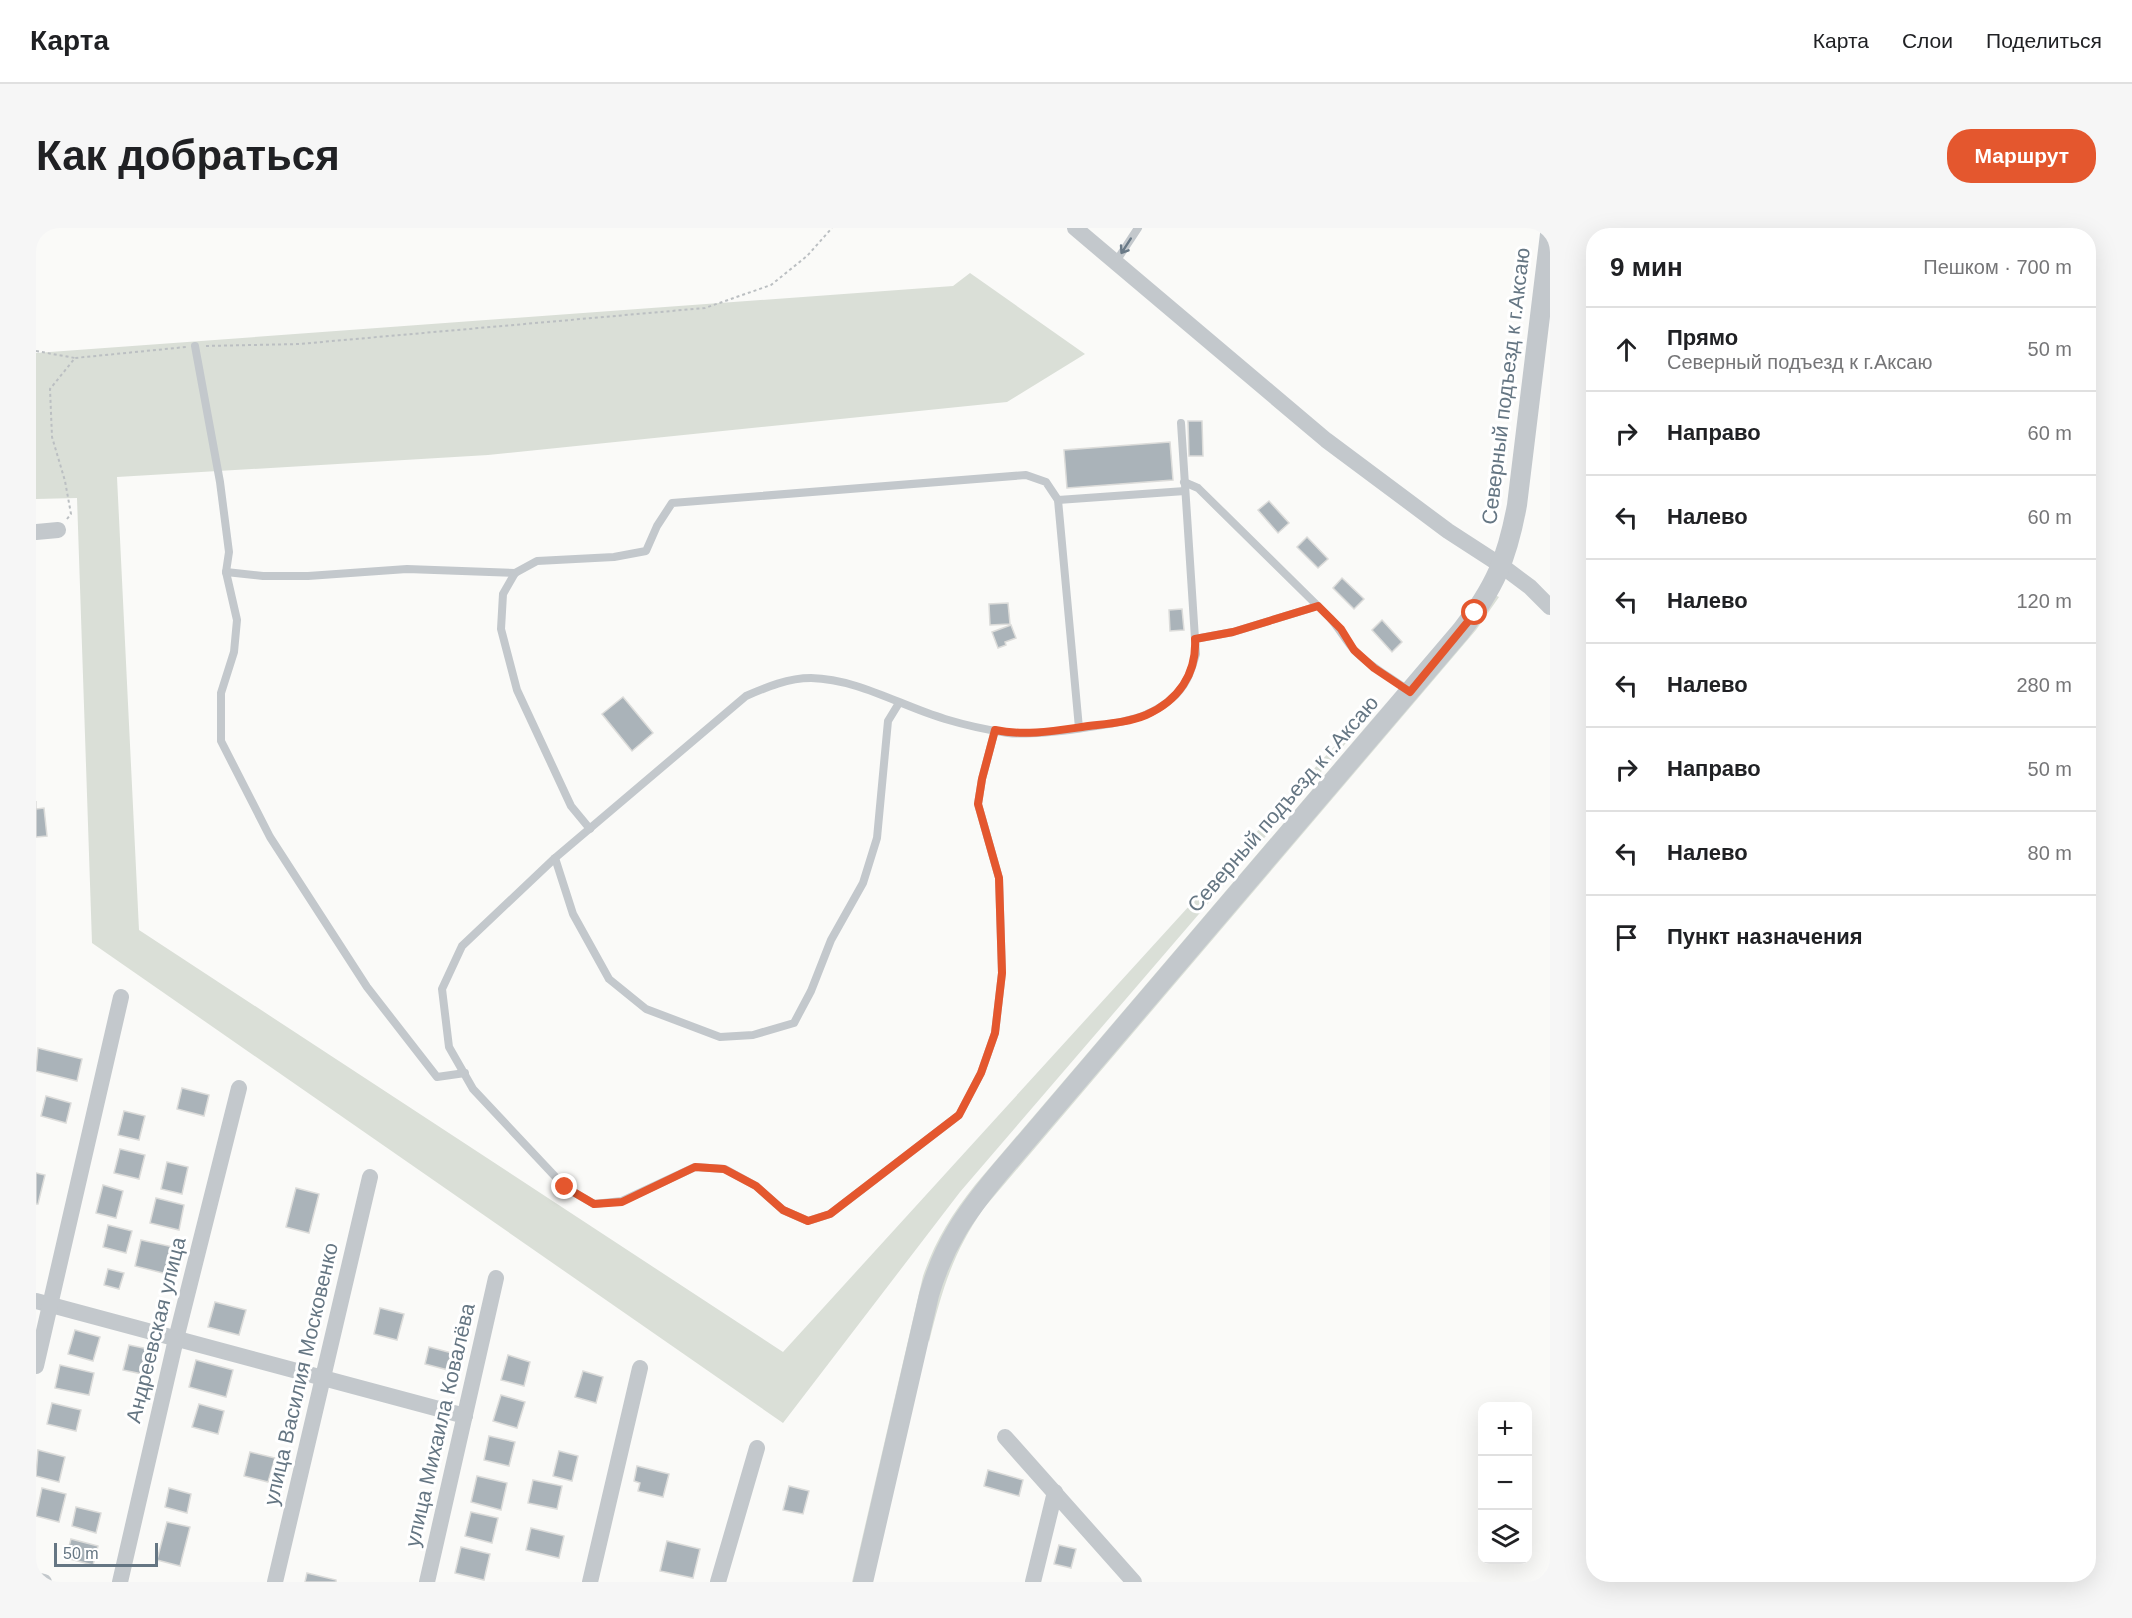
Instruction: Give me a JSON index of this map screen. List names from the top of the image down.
{
  "streets": {
    "street": [
      "Северный подъезд к г.Аксаю",
      "Андреевская улица",
      "улица Василия Московенко",
      "улица Михаила Ковалёва"
    ]
  },
  "scale_bar": "50 m",
  "page": {
    "header": "Карта",
    "nav": ["Карта", "Слои", "Поделиться"],
    "buttons": "Маршрут",
    "title": "Как добраться",
    "heading": ["9 мин", "Пешком · 700 m"],
    "list": [
      ["Прямо", "Северный подъезд к г.Аксаю", "50 m"],
      ["Направо", "60 m"],
      ["Налево", "60 m"],
      ["Налево", "120 m"],
      ["Налево", "280 m"],
      ["Направо", "50 m"],
      ["Налево", "80 m"],
      "Пункт назначения"
    ],
    "map_buttons": ["+", "−"],
    "scale": "50 m"
  }
}
